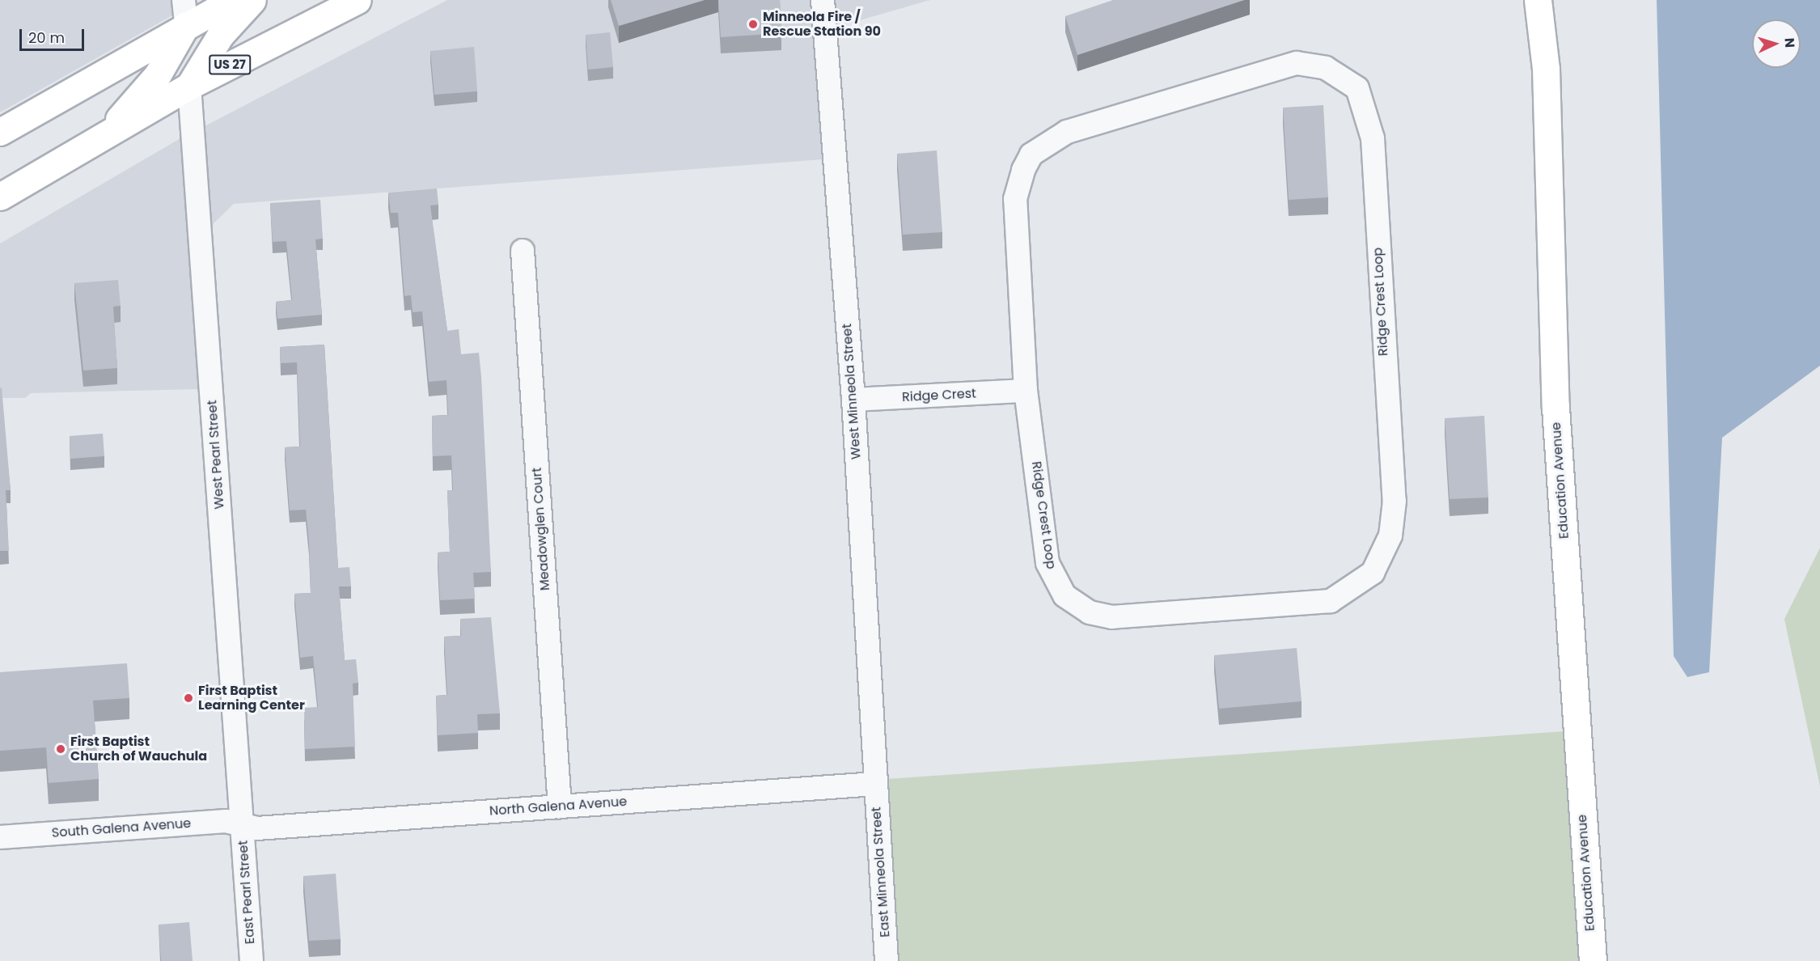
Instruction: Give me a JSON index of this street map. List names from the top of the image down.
{
  "streets": {
    "main road": ["US 27", "Education Avenue"],
    "street": [
      "Ridge Crest Loop",
      "West Minneola Street",
      "Ridge Crest",
      "West Pearl Street",
      "Meadowglen Court",
      "North Galena Avenue",
      "South Galena Avenue",
      "East Minneola Street",
      "East Pearl Street"
    ]
  },
  "crossings": [
    ["US 27", "West Pearl Street"],
    ["Ridge Crest Loop", "Ridge Crest"],
    ["West Minneola Street", "Ridge Crest"],
    ["West Minneola Street", "North Galena Avenue"],
    ["West Minneola Street", "East Minneola Street"],
    ["West Pearl Street", "North Galena Avenue"],
    ["West Pearl Street", "South Galena Avenue"],
    ["West Pearl Street", "East Pearl Street"],
    ["Meadowglen Court", "North Galena Avenue"],
    ["North Galena Avenue", "South Galena Avenue"],
    ["North Galena Avenue", "East Minneola Street"],
    ["North Galena Avenue", "East Pearl Street"],
    ["South Galena Avenue", "East Pearl Street"]
  ],
  "places": ["Minneola Fire / Rescue Station 90", "First Baptist Learning Center", "First Baptist Church of Wauchula"],
  "scale_bar": "20 m",
  "north": "right"
}
